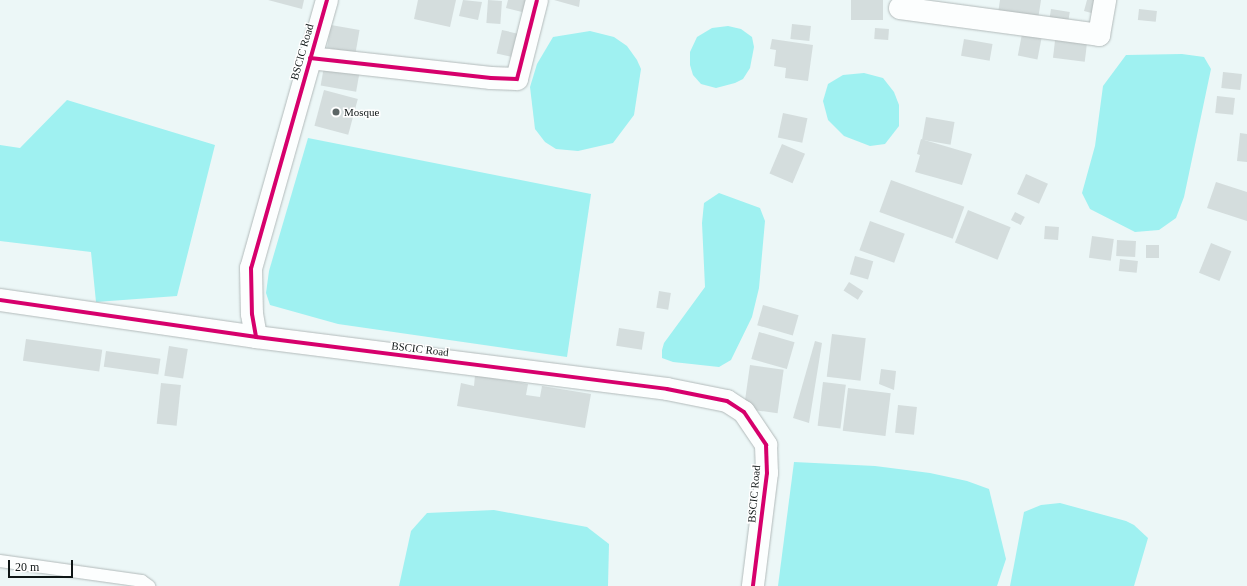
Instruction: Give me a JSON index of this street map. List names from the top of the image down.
{
  "streets": {
    "street": ["BSCIC Road"]
  },
  "places": ["Mosque"],
  "scale_bar": "20 m"
}
